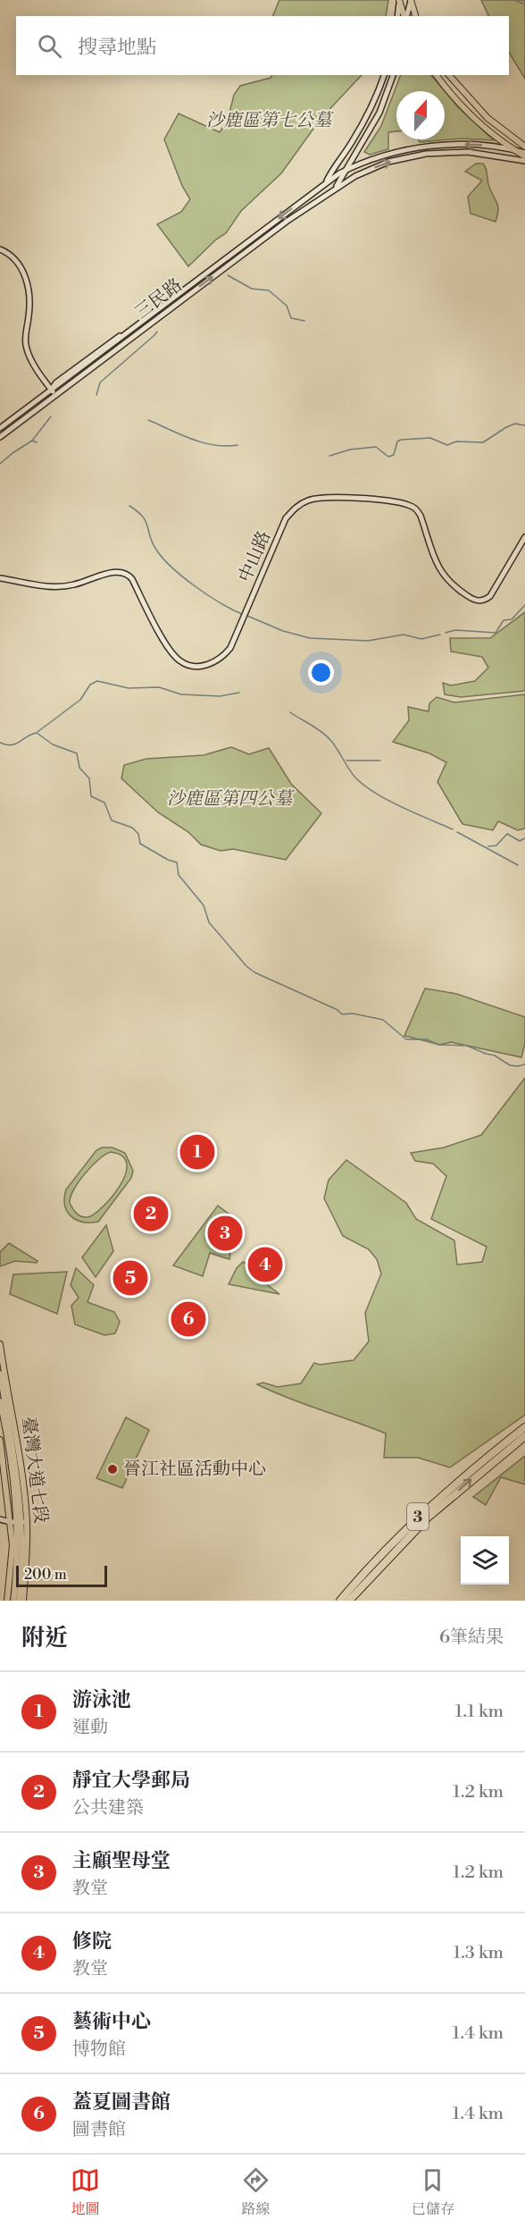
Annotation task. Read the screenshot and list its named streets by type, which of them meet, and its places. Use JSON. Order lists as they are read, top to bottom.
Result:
{
  "streets": {
    "highway": ["3"],
    "main road": ["臺灣大道七段"],
    "street": ["三民路", "中山路"]
  },
  "parks": ["沙鹿區第七公墓", "沙鹿區第四公墓"],
  "places": ["晉江社區活動中心"],
  "scale_bar": "200 m",
  "north": "top",
  "page": {
    "search": "搜尋地點",
    "pins": [
      "1",
      "2",
      "3",
      "4",
      "5",
      "6"
    ],
    "scale": "200 m",
    "heading": ["附近", "6筆結果"],
    "list": [
      {
        "mark": "1",
        "name": "游泳池",
        "note": "運動",
        "value": "1.1 km"
      },
      {
        "mark": "2",
        "name": "靜宜大學郵局",
        "note": "公共建築",
        "value": "1.2 km"
      },
      {
        "mark": "3",
        "name": "主顧聖母堂",
        "note": "教堂",
        "value": "1.2 km"
      },
      {
        "mark": "4",
        "name": "修院",
        "note": "教堂",
        "value": "1.3 km"
      },
      {
        "mark": "5",
        "name": "藝術中心",
        "note": "博物館",
        "value": "1.4 km"
      },
      {
        "mark": "6",
        "name": "蓋夏圖書館",
        "note": "圖書館",
        "value": "1.4 km"
      }
    ],
    "nav": ["地圖", "路線", "已儲存"]
  }
}
